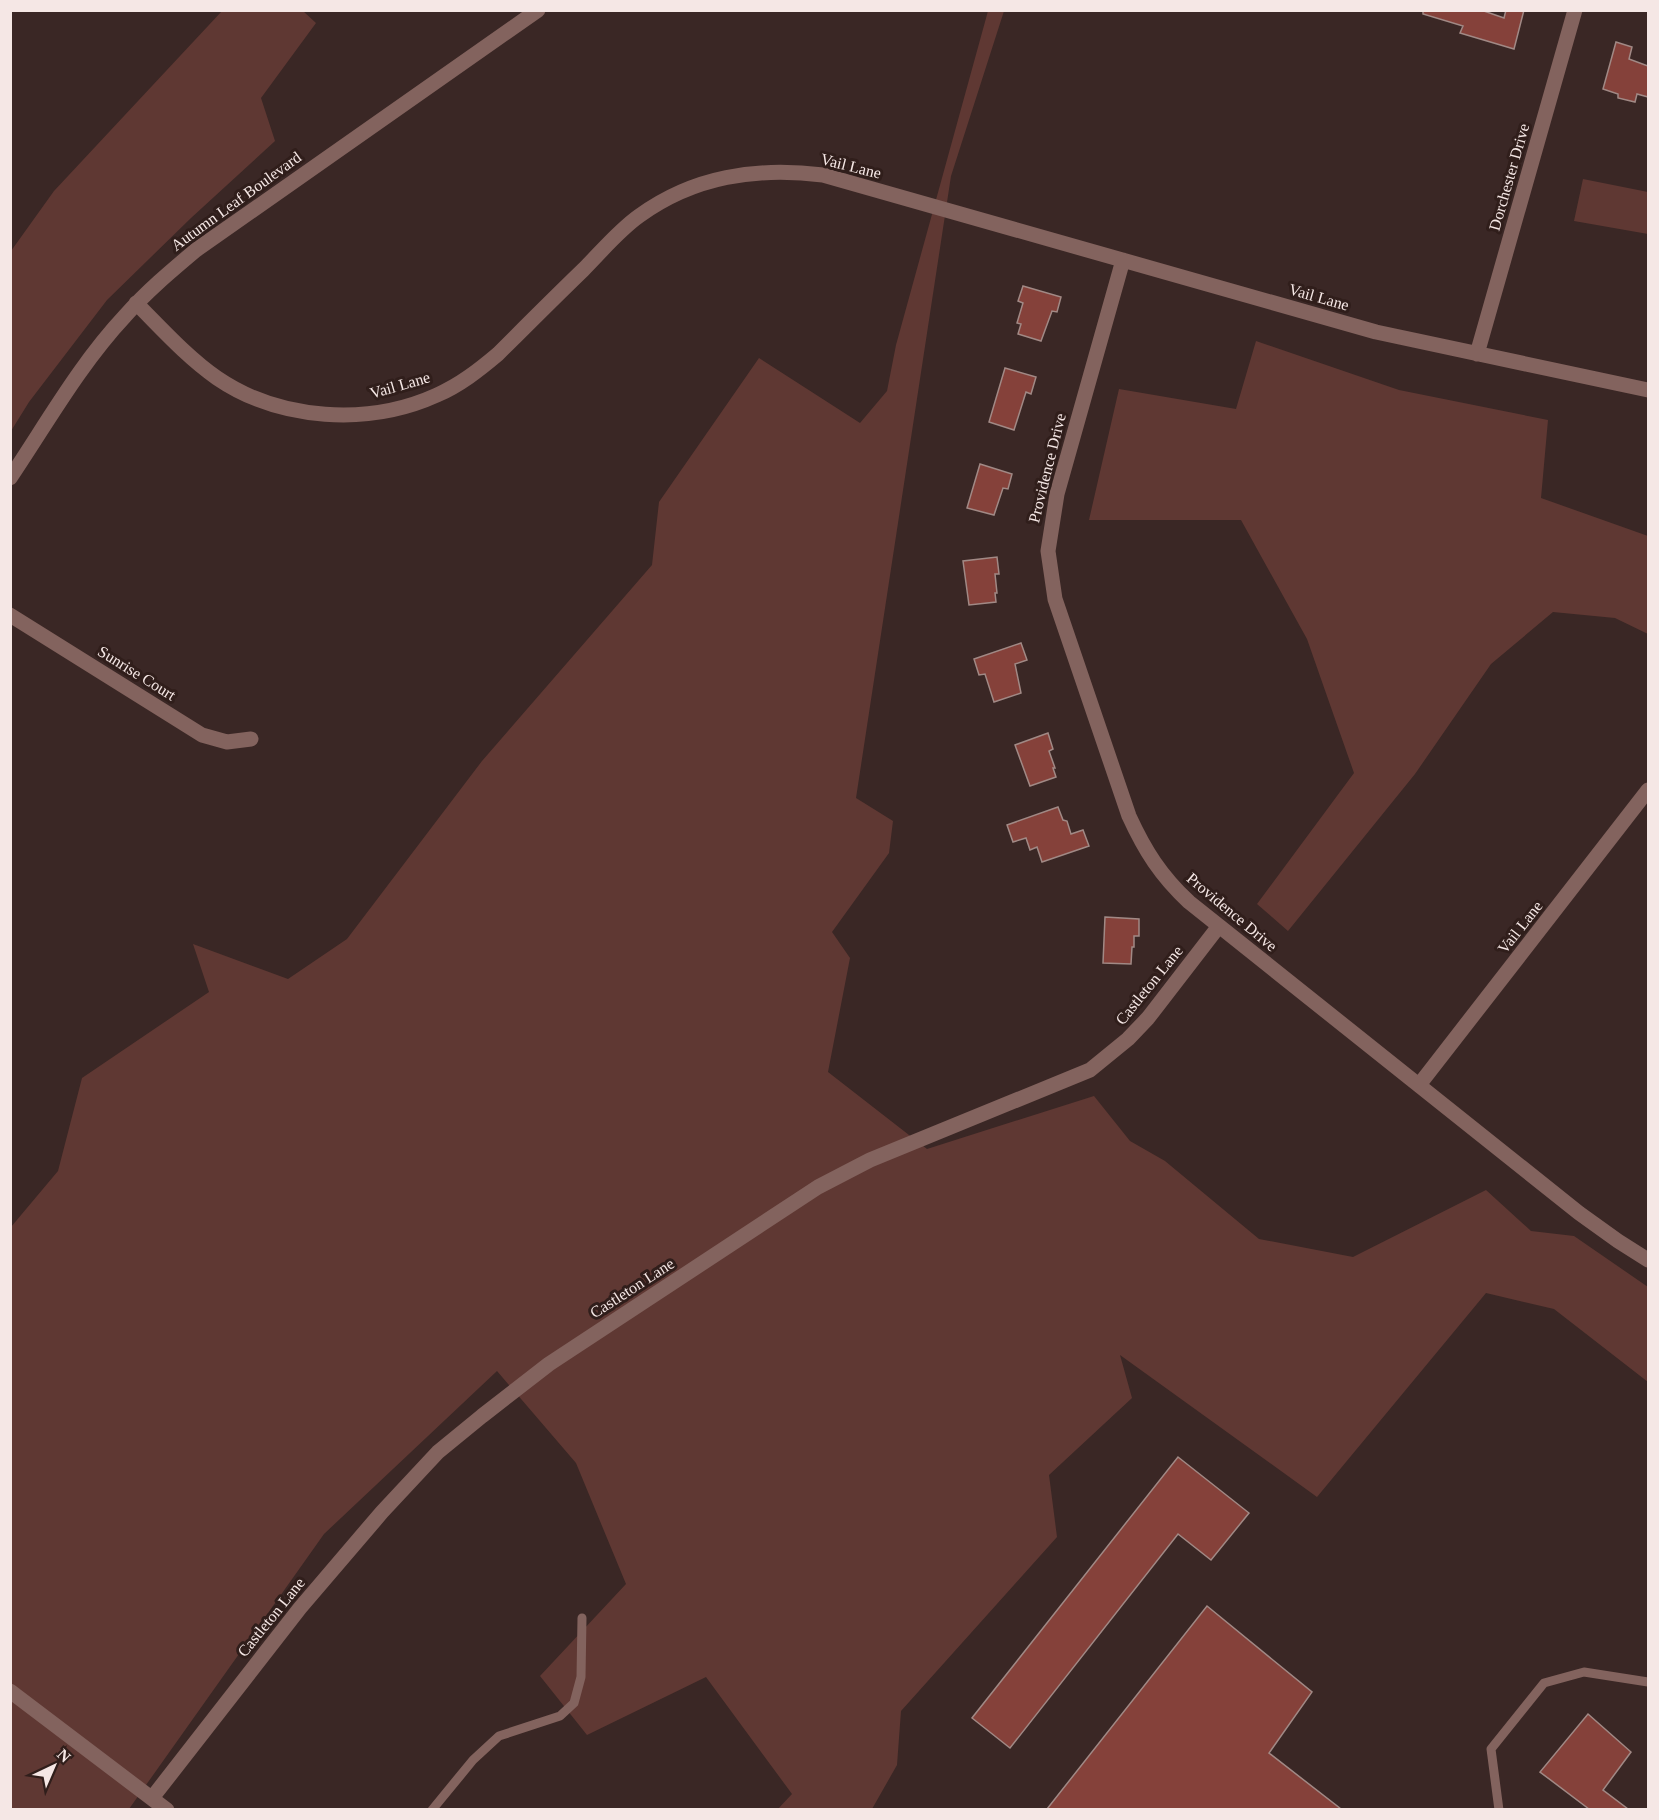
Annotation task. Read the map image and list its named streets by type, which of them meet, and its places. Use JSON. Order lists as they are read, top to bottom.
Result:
{
  "streets": {
    "street": [
      "Vail Lane",
      "Dorchester Drive",
      "Autumn Leaf Boulevard",
      "Providence Drive",
      "Sunrise Court",
      "Castleton Lane"
    ]
  },
  "crossings": [
    ["Vail Lane", "Dorchester Drive"],
    ["Vail Lane", "Autumn Leaf Boulevard"],
    ["Vail Lane", "Providence Drive"],
    ["Providence Drive", "Castleton Lane"]
  ],
  "north": "top right"
}
